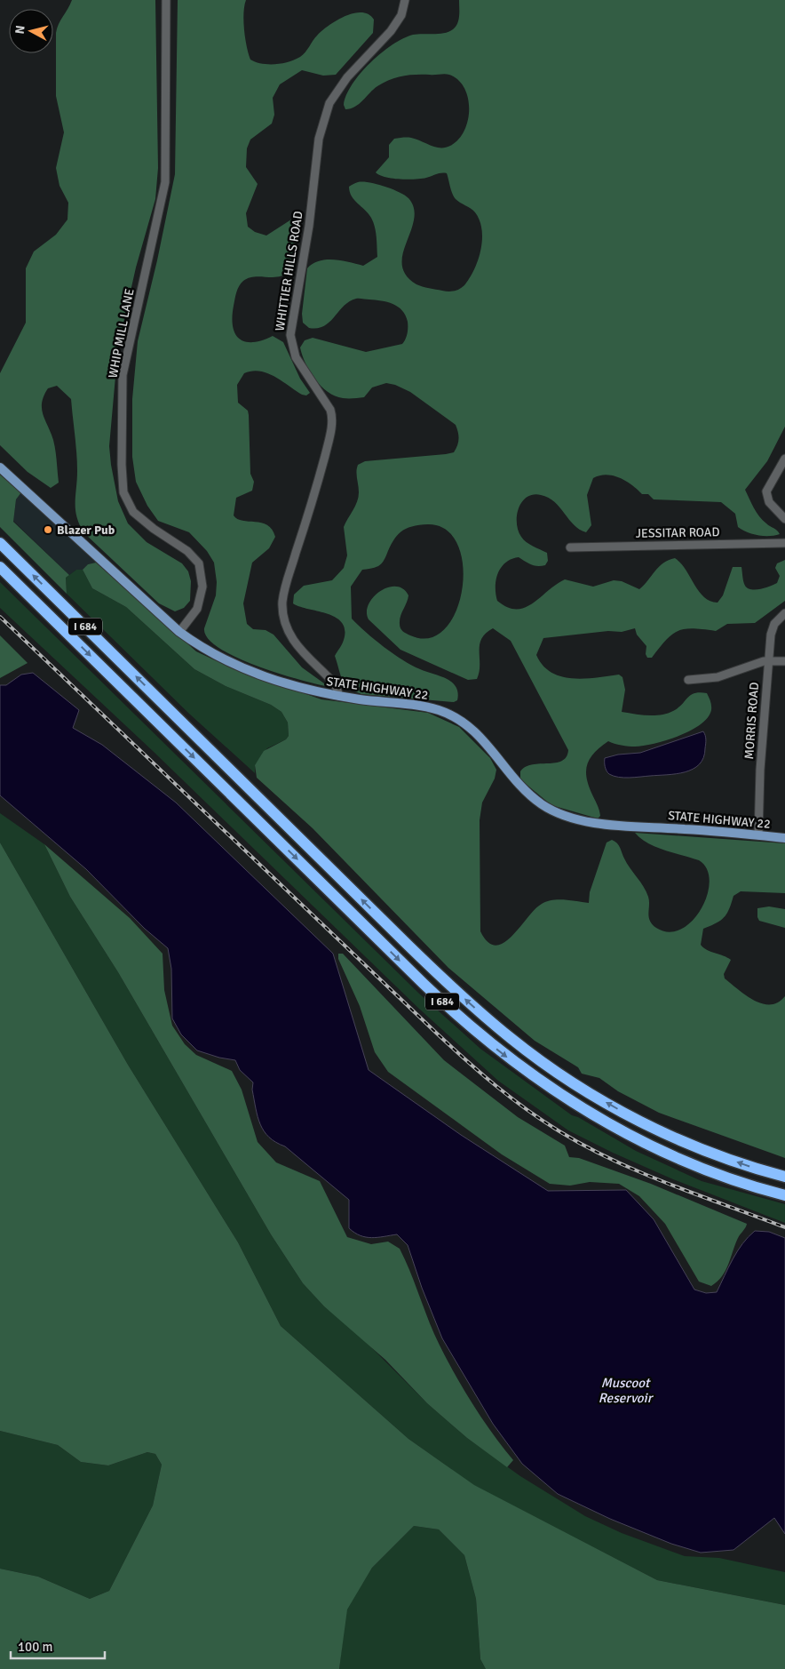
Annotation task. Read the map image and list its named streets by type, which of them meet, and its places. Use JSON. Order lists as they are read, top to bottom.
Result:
{
  "streets": {
    "highway": ["I 684"],
    "main road": ["STATE HIGHWAY 22"],
    "street": [
      "WHITTIER HILLS ROAD",
      "WHIP MILL LANE",
      "JESSITAR ROAD",
      "MORRIS ROAD"
    ]
  },
  "crossings": [
    ["WHITTIER HILLS ROAD", "STATE HIGHWAY 22"],
    ["WHIP MILL LANE", "STATE HIGHWAY 22"],
    ["STATE HIGHWAY 22", "MORRIS ROAD"]
  ],
  "water": ["Muscoot Reservoir"],
  "places": ["Blazer Pub"],
  "scale_bar": "100 m",
  "north": "left"
}
